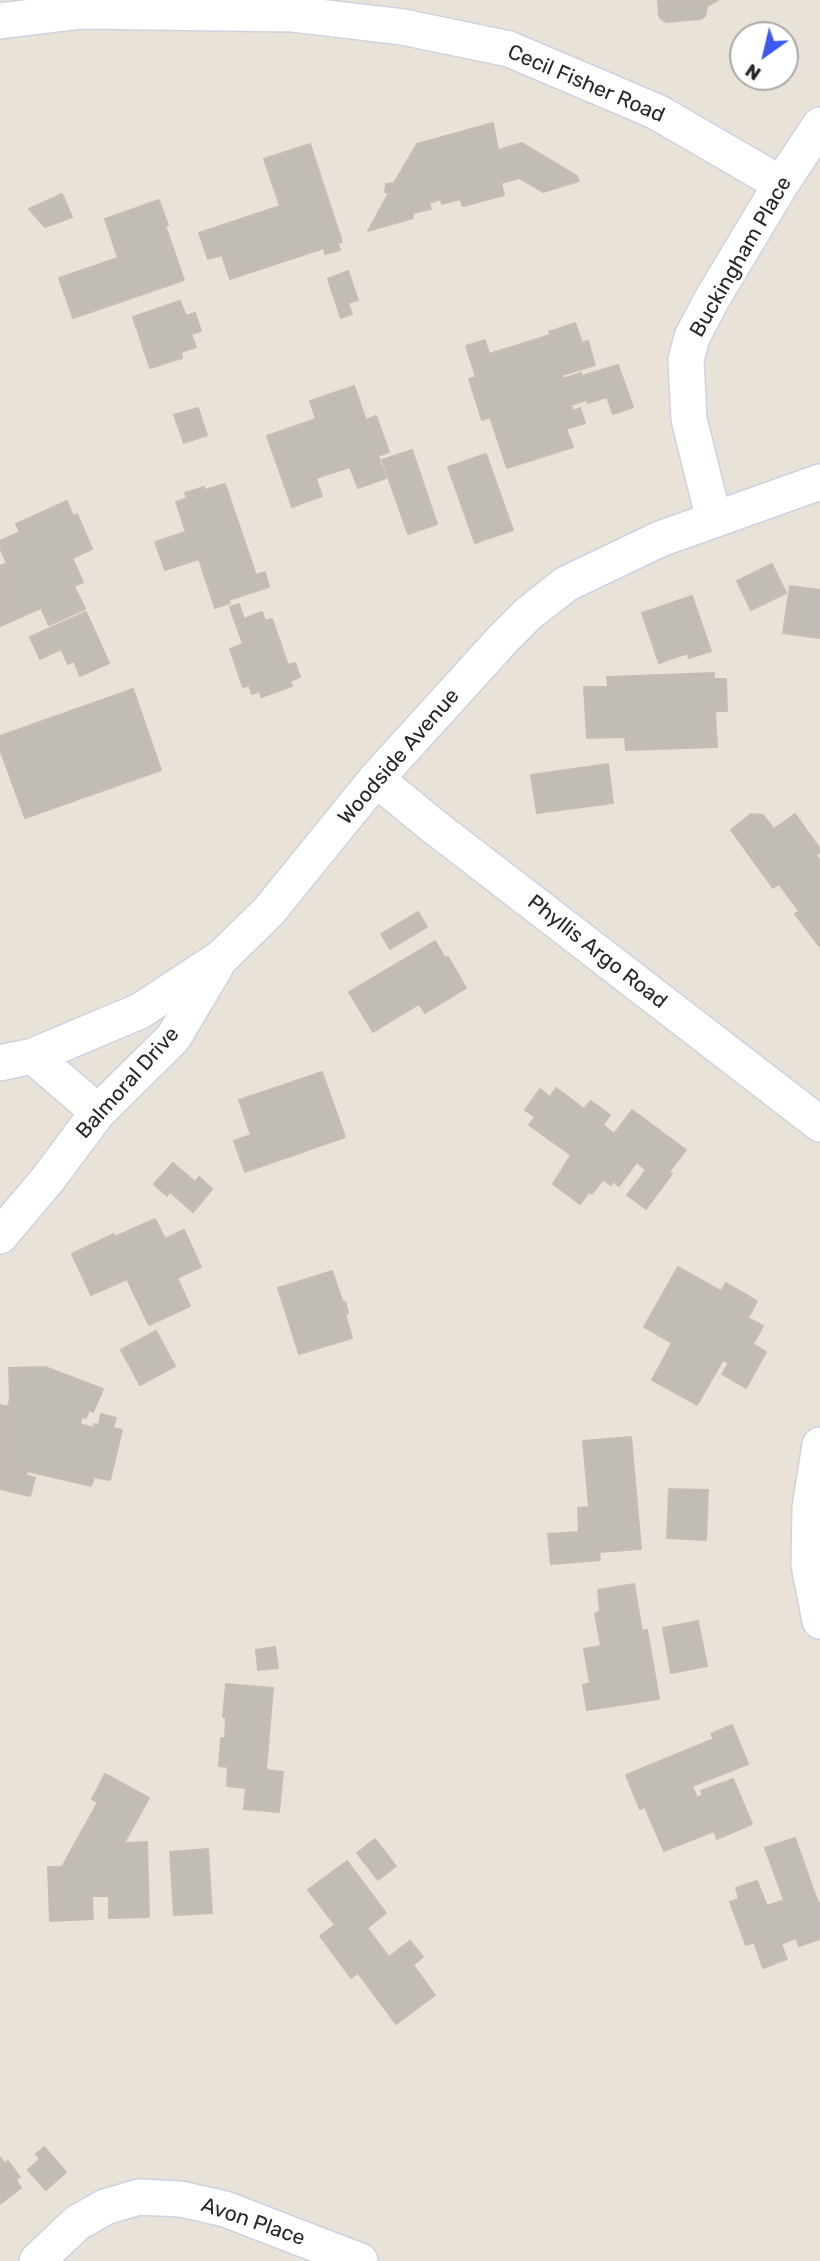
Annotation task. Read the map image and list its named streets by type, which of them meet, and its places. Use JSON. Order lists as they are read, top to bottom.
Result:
{
  "streets": {
    "street": [
      "Cecil Fisher Road",
      "Buckingham Place",
      "Woodside Avenue",
      "Phyllis Argo Road",
      "Balmoral Drive",
      "Avon Place"
    ]
  },
  "crossings": [
    ["Cecil Fisher Road", "Buckingham Place"],
    ["Buckingham Place", "Woodside Avenue"],
    ["Woodside Avenue", "Phyllis Argo Road"],
    ["Woodside Avenue", "Balmoral Drive"]
  ],
  "north": "bottom left"
}
